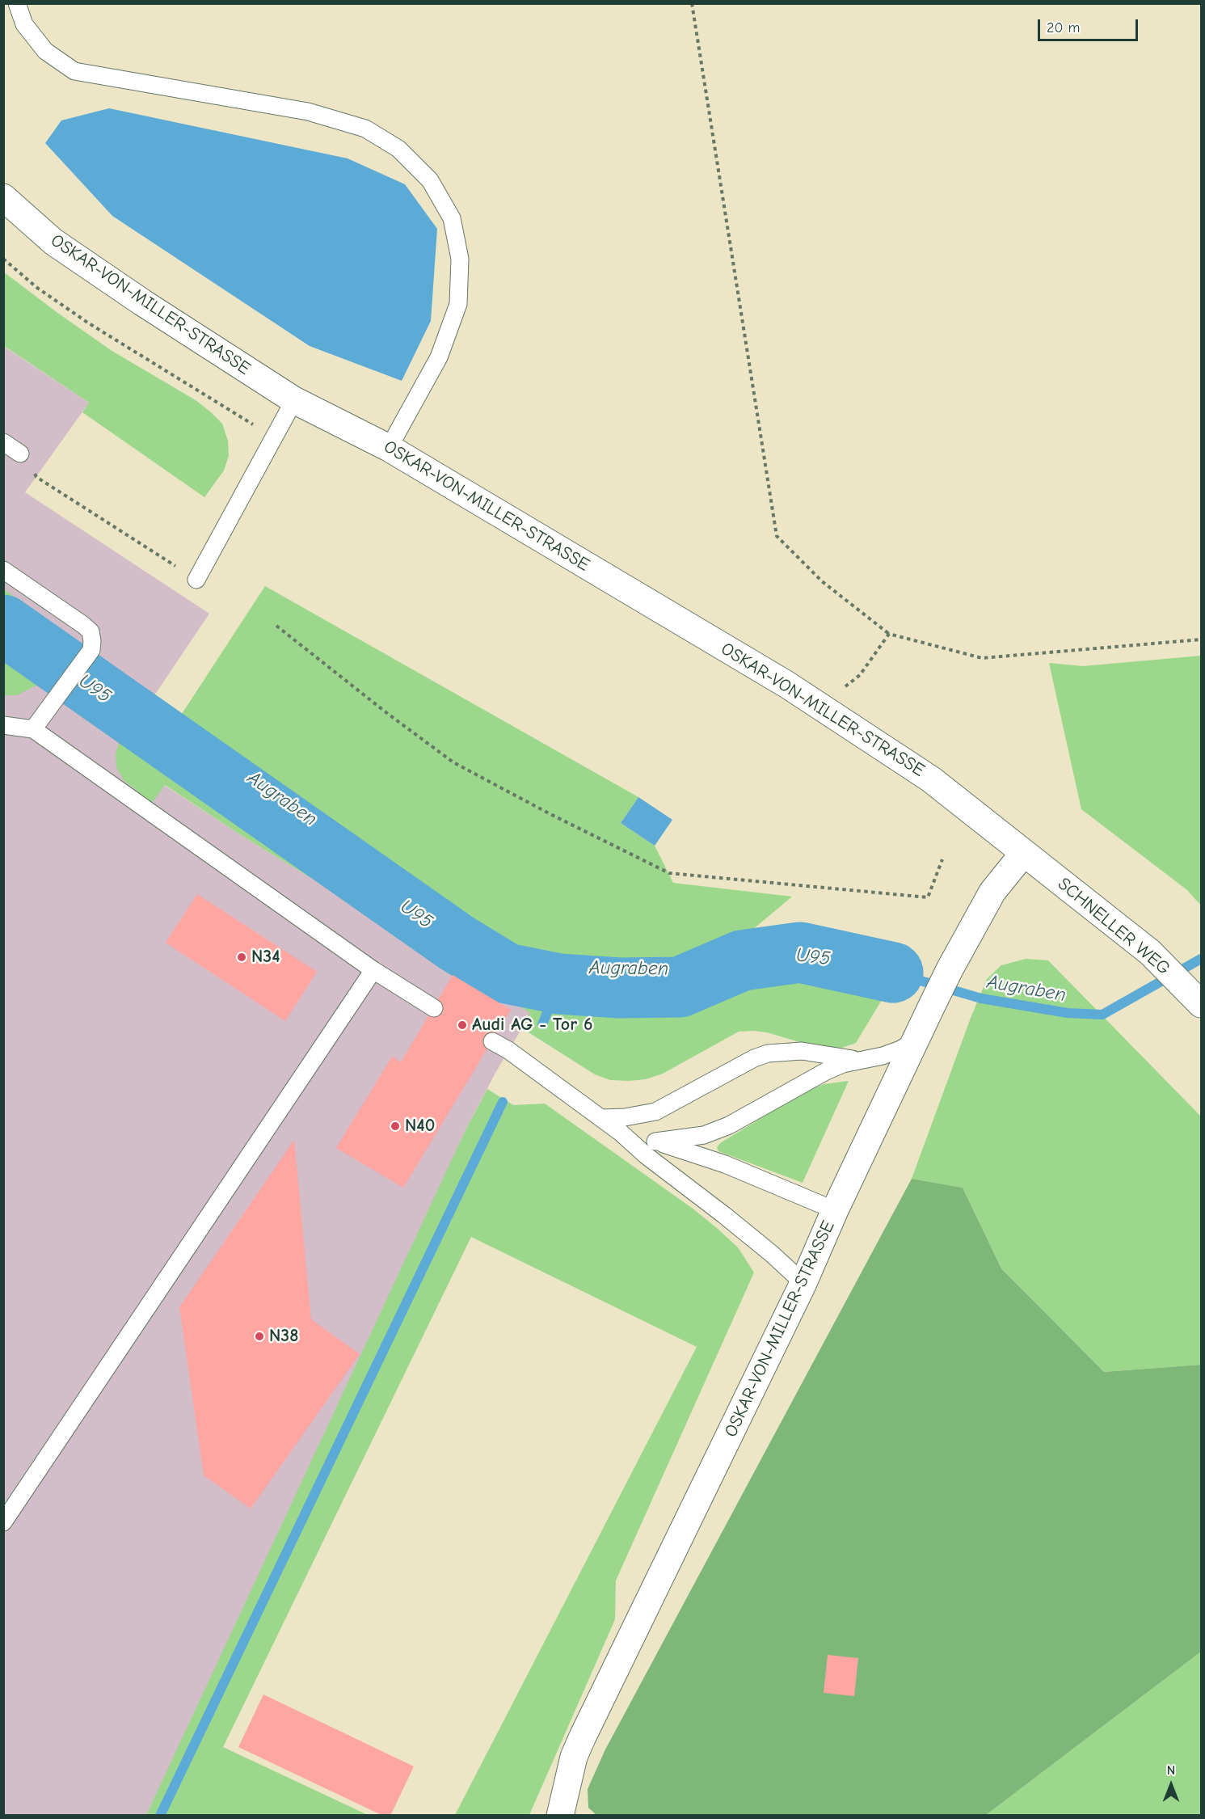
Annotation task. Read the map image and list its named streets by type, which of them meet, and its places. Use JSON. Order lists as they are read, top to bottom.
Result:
{
  "streets": {
    "main road": ["OSKAR-VON-MILLER-STRASSE", "SCHNELLER WEG"]
  },
  "crossings": [
    ["OSKAR-VON-MILLER-STRASSE", "SCHNELLER WEG"]
  ],
  "water": ["U95", "Augraben"],
  "places": [
    "N34",
    "Audi AG - Tor 6",
    "N40",
    "N38"
  ],
  "scale_bar": "20 m",
  "north": "top"
}
